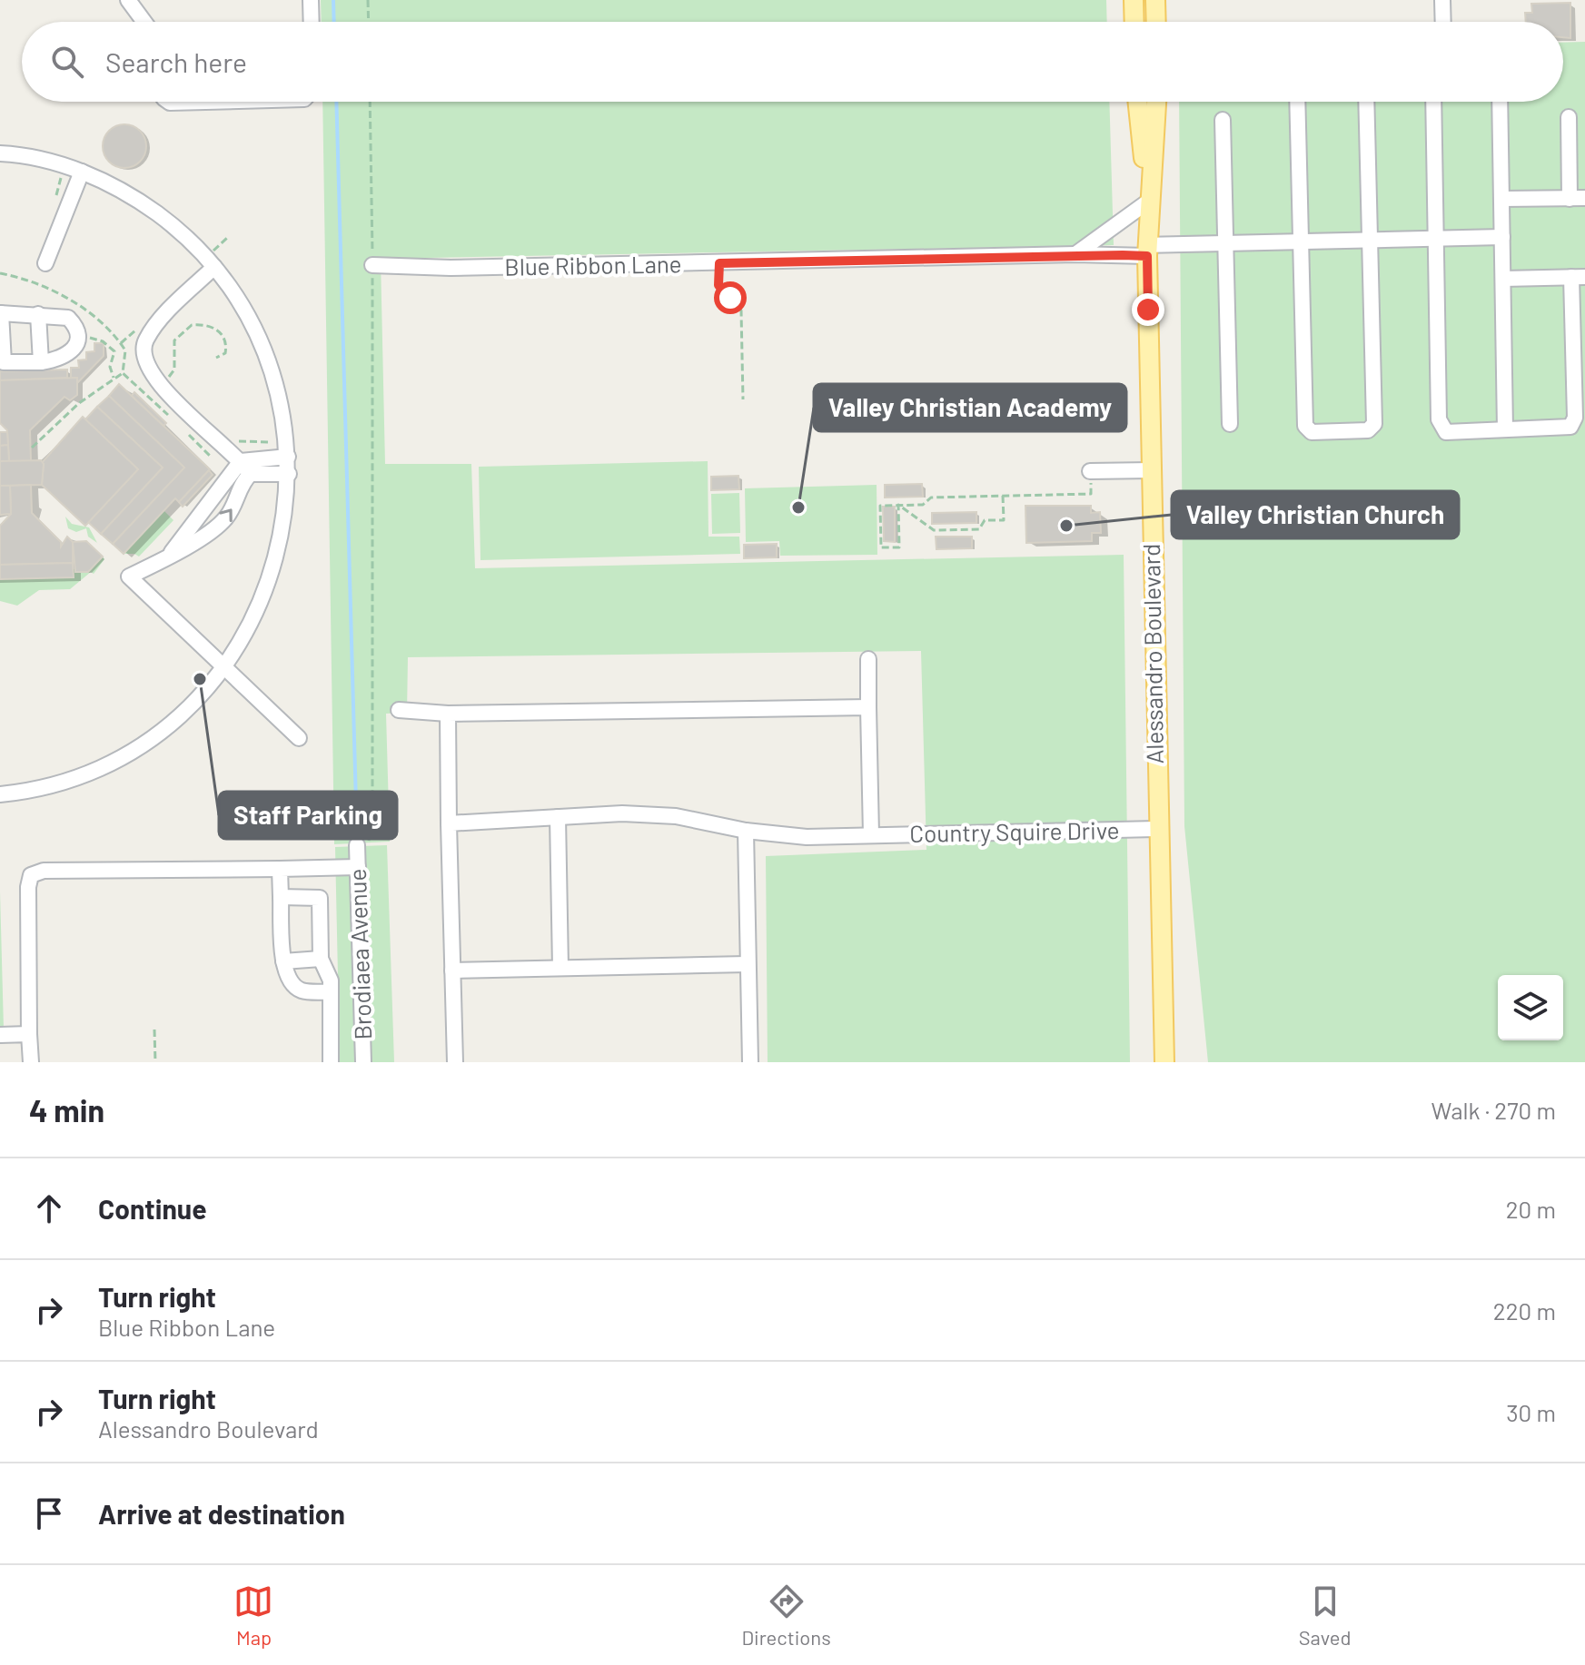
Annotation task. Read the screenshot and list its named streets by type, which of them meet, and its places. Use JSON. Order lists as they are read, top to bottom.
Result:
{
  "streets": {
    "main road": ["Alessandro Boulevard"],
    "street": ["Blue Ribbon Lane", "Country Squire Drive", "Brodiaea Avenue"]
  },
  "crossings": [
    ["Blue Ribbon Lane", "Alessandro Boulevard"],
    ["Alessandro Boulevard", "Country Squire Drive"]
  ],
  "places": ["Valley Christian Academy", "Valley Christian Church", "Staff Parking"],
  "page": {
    "search": "Search here",
    "heading": ["4 min", "Walk · 270 m"],
    "list": [
      ["Continue", "20 m"],
      ["Turn right", "Blue Ribbon Lane", "220 m"],
      ["Turn right", "Alessandro Boulevard", "30 m"],
      "Arrive at destination"
    ],
    "nav": ["Map", "Directions", "Saved"]
  }
}
